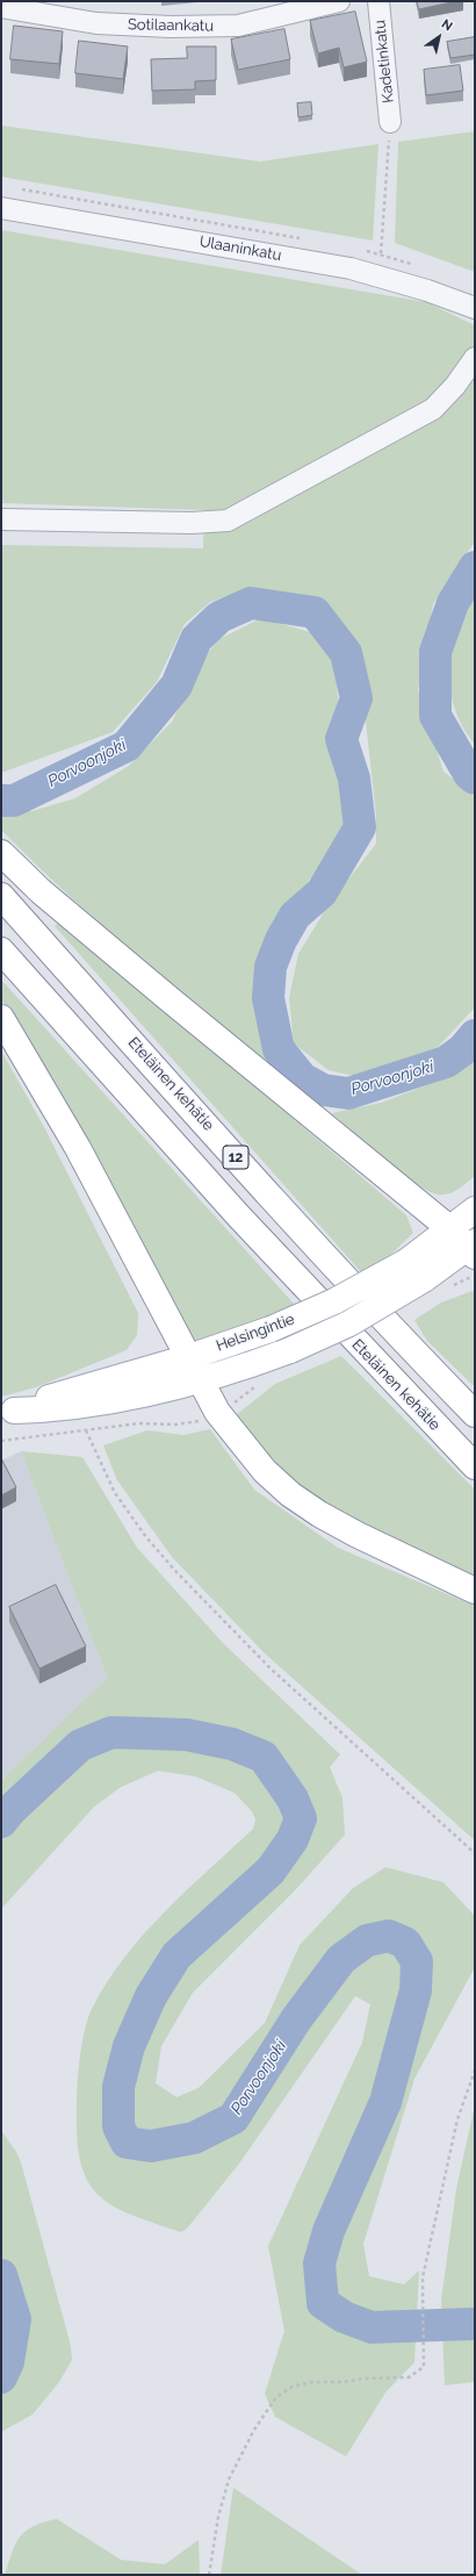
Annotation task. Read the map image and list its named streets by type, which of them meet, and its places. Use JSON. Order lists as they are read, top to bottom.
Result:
{
  "streets": {
    "main road": ["Eteläinen kehätie", "12", "Helsingintie"],
    "street": ["Sotilaankatu", "Kadetinkatu", "Ulaaninkatu"]
  },
  "water": ["Porvoonjoki"],
  "north": "top right"
}
